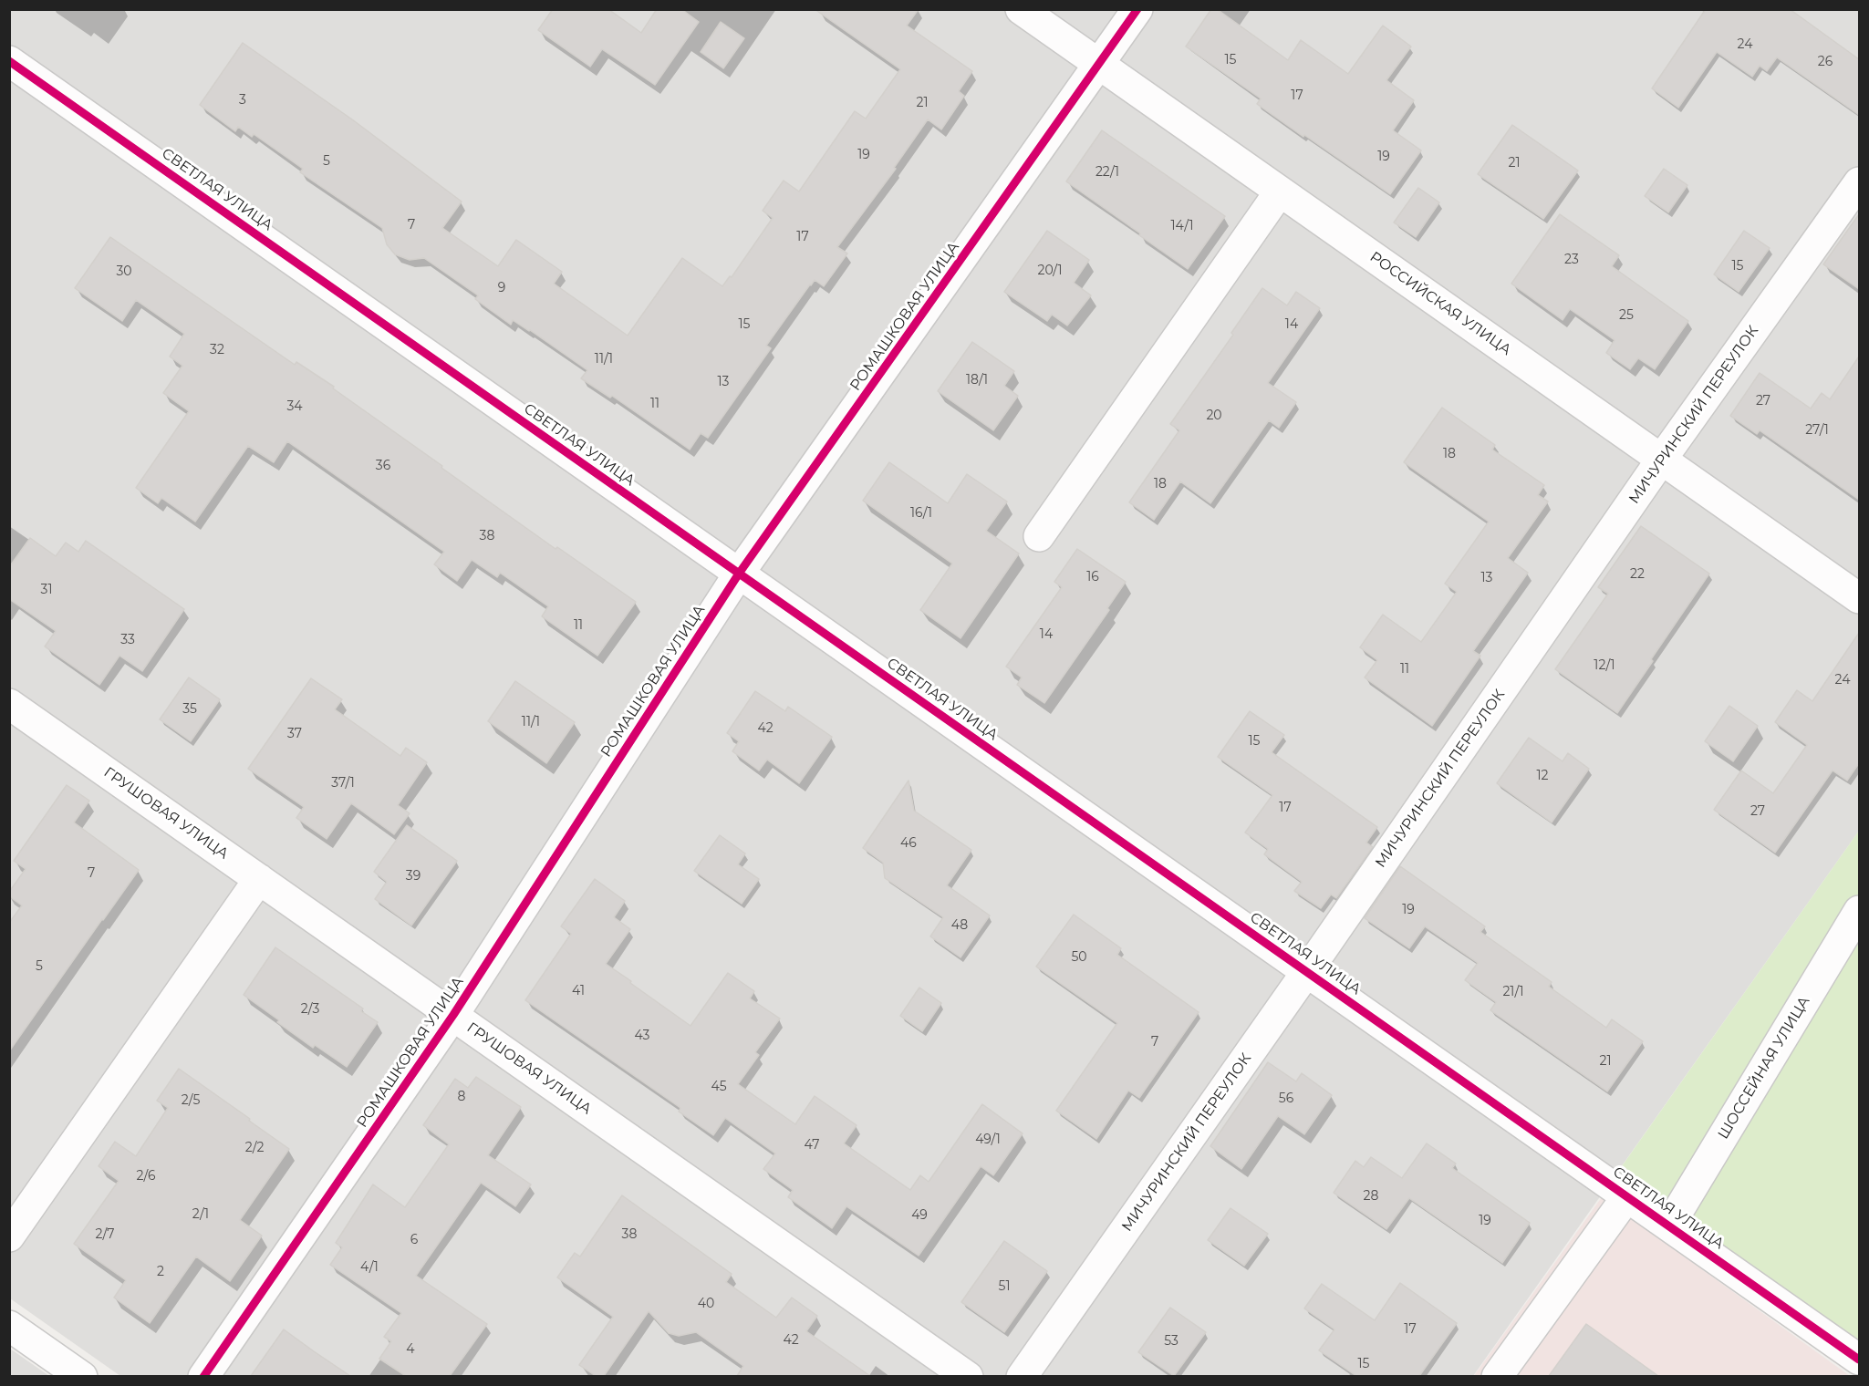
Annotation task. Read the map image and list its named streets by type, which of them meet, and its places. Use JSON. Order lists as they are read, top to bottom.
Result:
{
  "streets": {
    "street": [
      "СВЕТЛАЯ УЛИЦА",
      "РОССИЙСКАЯ УЛИЦА",
      "РОМАШКОВАЯ УЛИЦА",
      "МИЧУРИНСКИЙ ПЕРЕУЛОК",
      "ГРУШОВАЯ УЛИЦА",
      "ШОССЕЙНАЯ УЛИЦА"
    ]
  },
  "crossings": [
    ["СВЕТЛАЯ УЛИЦА", "РОМАШКОВАЯ УЛИЦА"],
    ["СВЕТЛАЯ УЛИЦА", "МИЧУРИНСКИЙ ПЕРЕУЛОК"],
    ["СВЕТЛАЯ УЛИЦА", "ШОССЕЙНАЯ УЛИЦА"],
    ["РОССИЙСКАЯ УЛИЦА", "РОМАШКОВАЯ УЛИЦА"],
    ["РОССИЙСКАЯ УЛИЦА", "МИЧУРИНСКИЙ ПЕРЕУЛОК"],
    ["РОМАШКОВАЯ УЛИЦА", "ГРУШОВАЯ УЛИЦА"]
  ],
  "house_numbers": [
    "24",
    "15",
    "26",
    "17",
    "3",
    "21",
    "19",
    "19",
    "5",
    "21",
    "22/1",
    "7",
    "14/1",
    "17",
    "23",
    "15",
    "20/1",
    "30",
    "9",
    "25",
    "15",
    "14",
    "32",
    "11/1",
    "18/1",
    "13",
    "27",
    "11",
    "34",
    "20",
    "27/1",
    "18",
    "36",
    "18",
    "16/1",
    "38",
    "22",
    "16",
    "13",
    "31",
    "11",
    "14",
    "33",
    "12/1",
    "11",
    "24",
    "35",
    "11/1",
    "42",
    "37",
    "15",
    "12",
    "37/1",
    "17",
    "27",
    "46",
    "7",
    "39",
    "19",
    "48",
    "50",
    "5",
    "41",
    "21/1",
    "2/3",
    "43",
    "7",
    "21",
    "45",
    "8",
    "56",
    "2/5",
    "49/1",
    "47",
    "2/2",
    "2/6",
    "28",
    "2/1",
    "49",
    "19",
    "2/7",
    "38",
    "6",
    "4/1",
    "2",
    "51",
    "40",
    "17",
    "42",
    "53",
    "4",
    "15"
  ]
}
